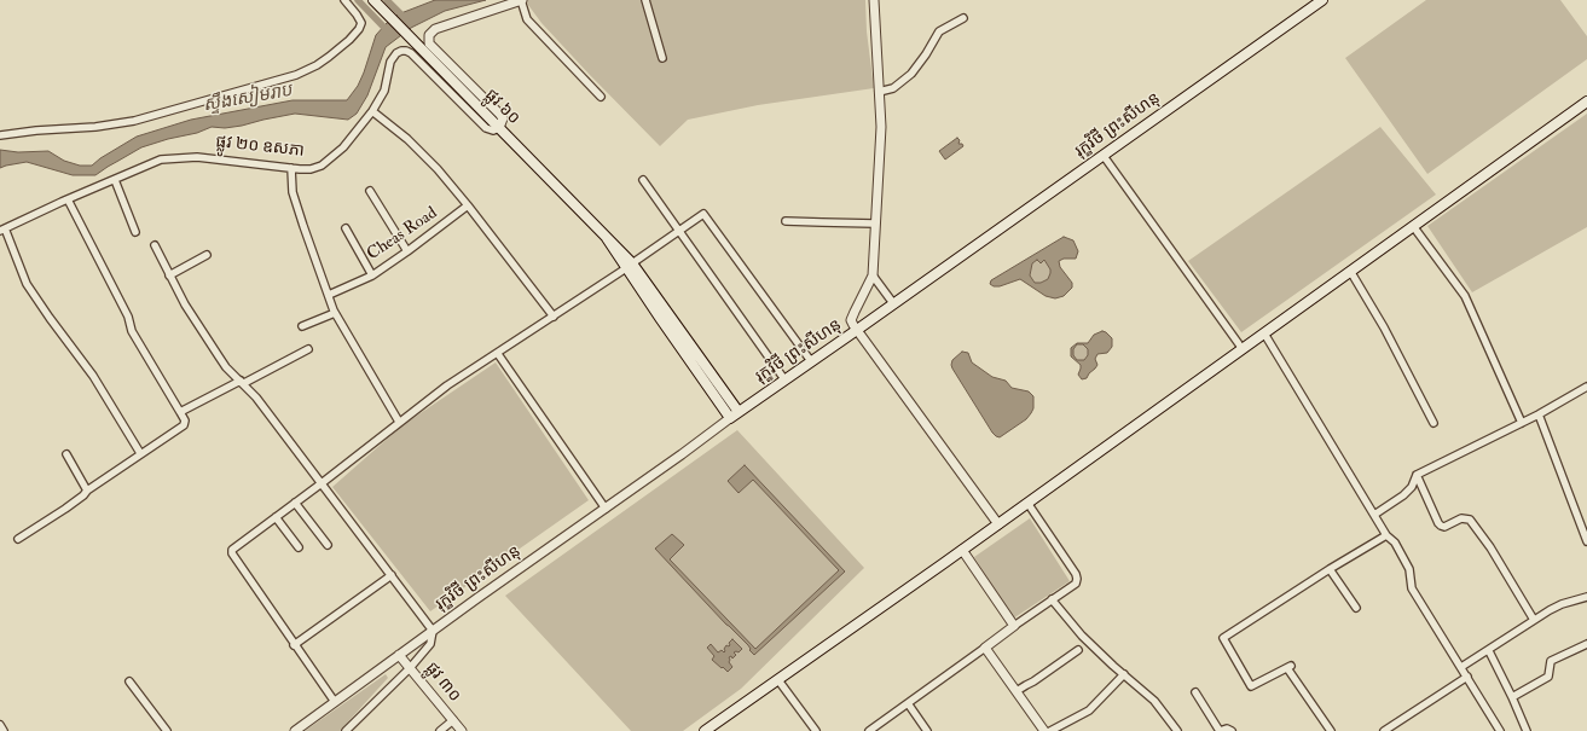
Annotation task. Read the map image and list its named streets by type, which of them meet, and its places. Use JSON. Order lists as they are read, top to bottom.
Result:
{
  "streets": {
    "main road": ["ផ្លូវ ៦០", "រុក្ខវិថី ព្រះសីហនុ"],
    "street": ["ផ្លូវ ២០ ឧសភា", "Cheas Road", "ផ្លូវ ៣០"]
  },
  "crossings": [
    ["ផ្លូវ ៦០", "រុក្ខវិថី ព្រះសីហនុ"],
    ["ផ្លូវ ៦០", "ផ្លូវ ២០ ឧសភា"],
    ["រុក្ខវិថី ព្រះសីហនុ", "ផ្លូវ ៣០"]
  ],
  "water": ["ស្ទឹងសៀមរាប"]
}
